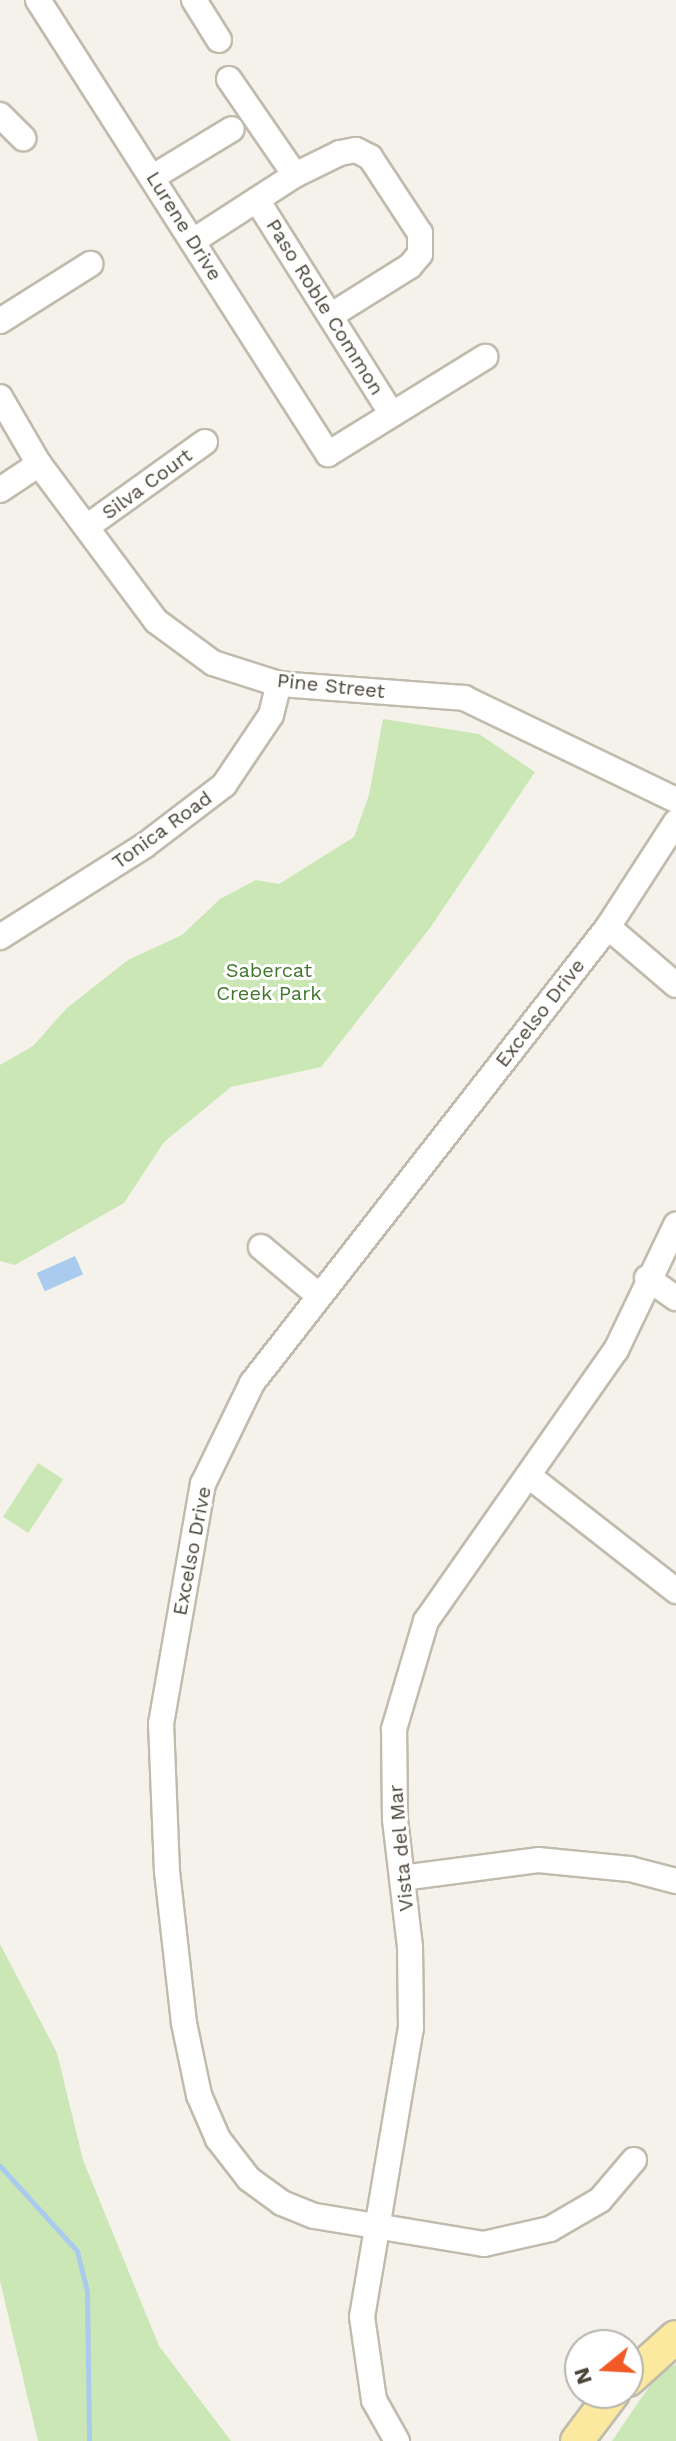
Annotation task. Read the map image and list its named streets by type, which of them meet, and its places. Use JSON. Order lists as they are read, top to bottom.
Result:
{
  "streets": {
    "street": [
      "Lurene Drive",
      "Paso Roble Common",
      "Silva Court",
      "Pine Street",
      "Tonica Road",
      "Excelso Drive",
      "Vista del Mar"
    ]
  },
  "crossings": [
    ["Lurene Drive", "Paso Roble Common"],
    ["Silva Court", "Pine Street"],
    ["Pine Street", "Tonica Road"],
    ["Excelso Drive", "Vista del Mar"]
  ],
  "parks": ["Sabercat Creek Park"],
  "north": "left"
}
